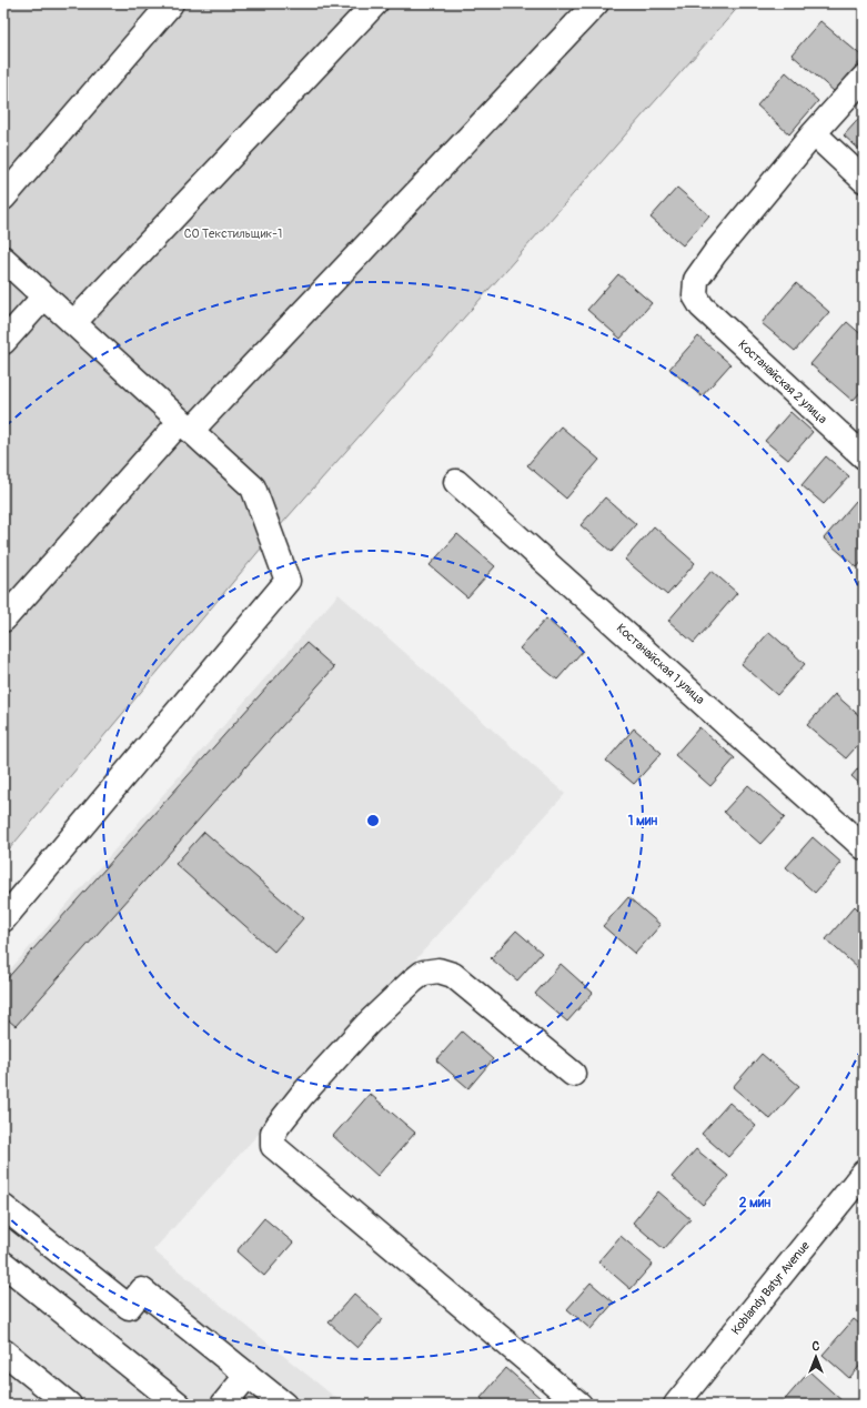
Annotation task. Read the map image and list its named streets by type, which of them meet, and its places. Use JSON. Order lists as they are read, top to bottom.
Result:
{
  "streets": {
    "street": ["Костанайская 2 улица", "Костанайская 1 улица", "Koblandy Batyr Avenue"]
  },
  "parks": ["СО Текстильщик-1"],
  "north": "top",
  "rings": ["1 мин", "2 мин"]
}
